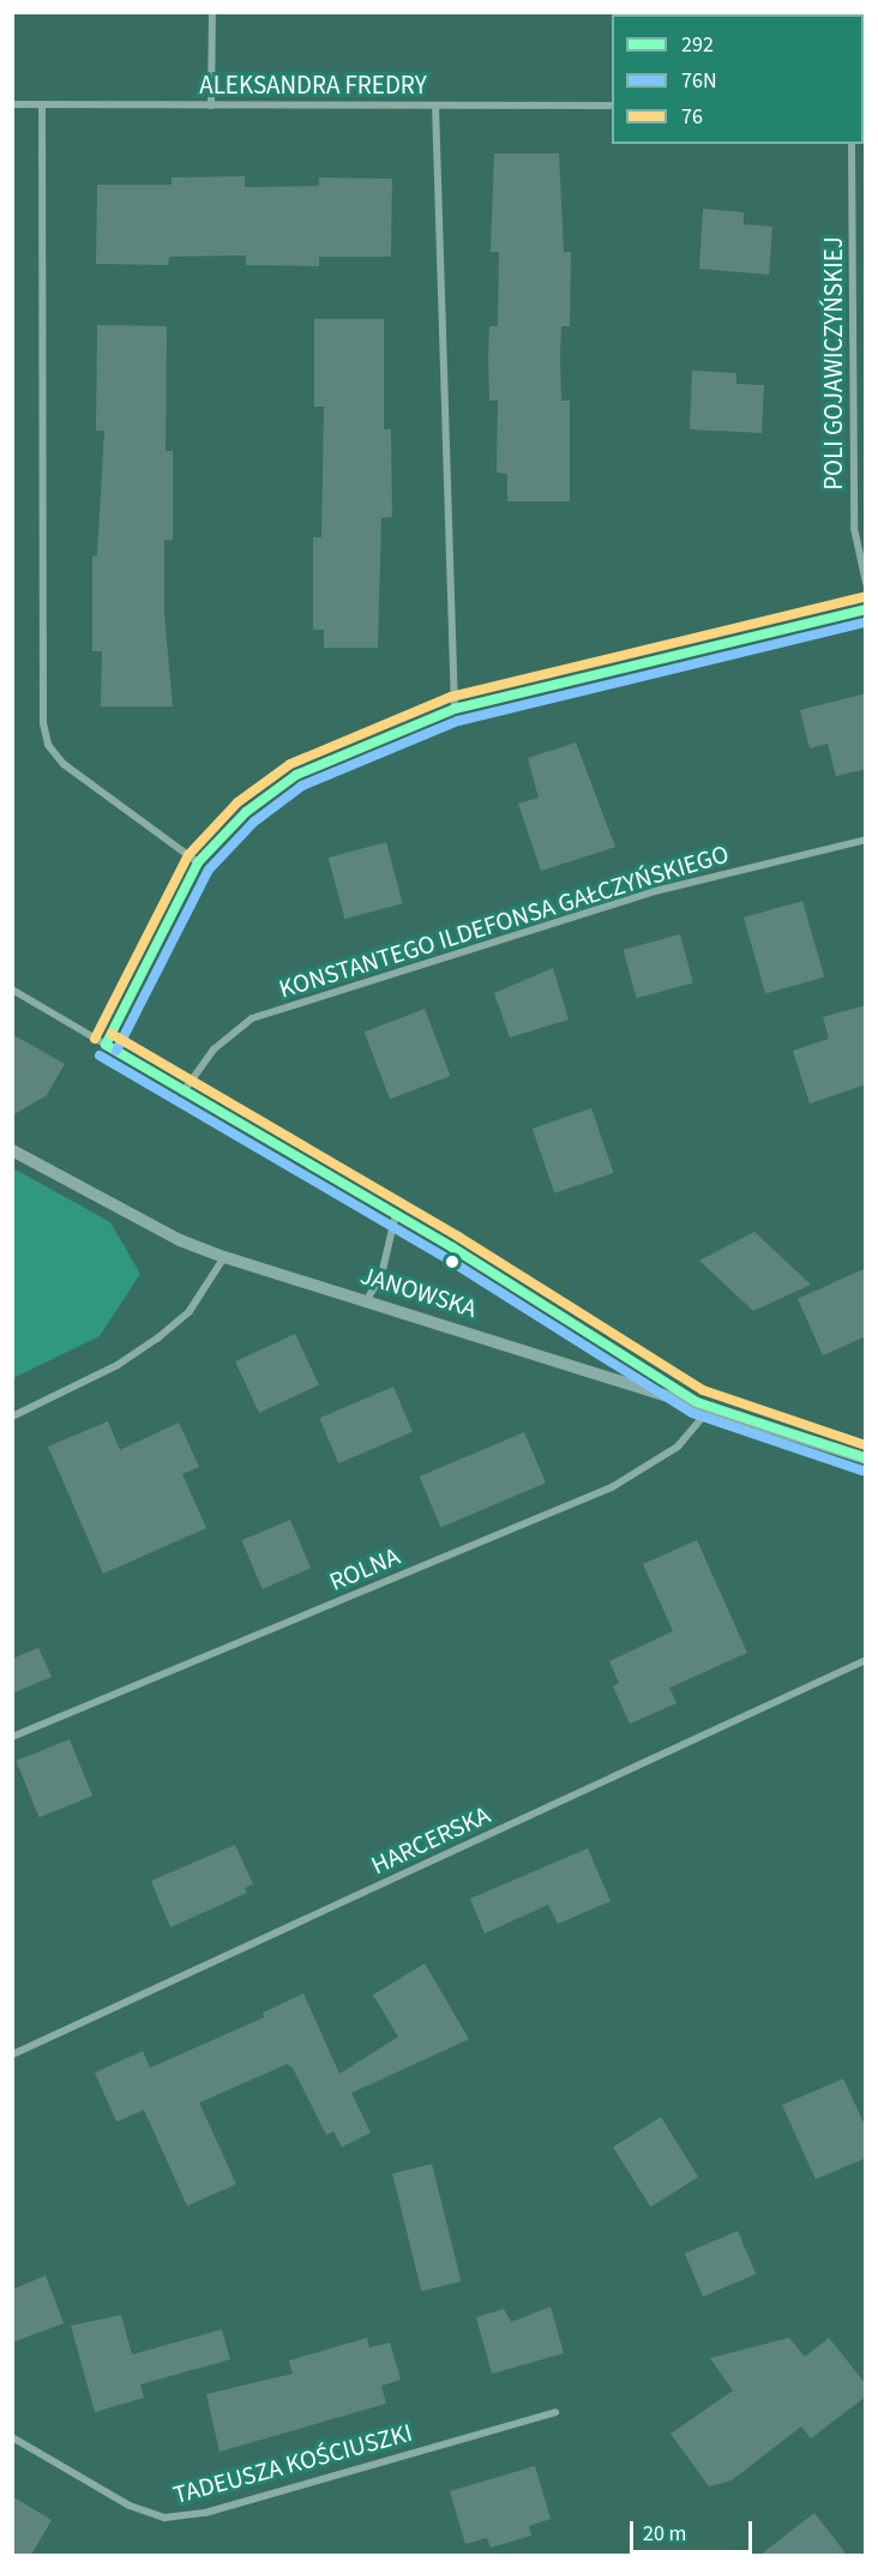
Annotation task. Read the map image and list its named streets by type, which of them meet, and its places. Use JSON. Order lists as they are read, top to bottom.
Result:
{
  "streets": {
    "street": [
      "ALEKSANDRA FREDRY",
      "POLI GOJAWICZYŃSKIEJ",
      "KONSTANTEGO ILDEFONSA GAŁCZYŃSKIEGO",
      "JANOWSKA",
      "ROLNA",
      "HARCERSKA",
      "TADEUSZA KOŚCIUSZKI"
    ]
  },
  "crossings": [
    ["JANOWSKA", "ROLNA"]
  ],
  "lines": ["transit line 76", "transit line 292", "transit line 76N"],
  "legend": ["292", "76N", "76"],
  "scale_bar": "20 m"
}
